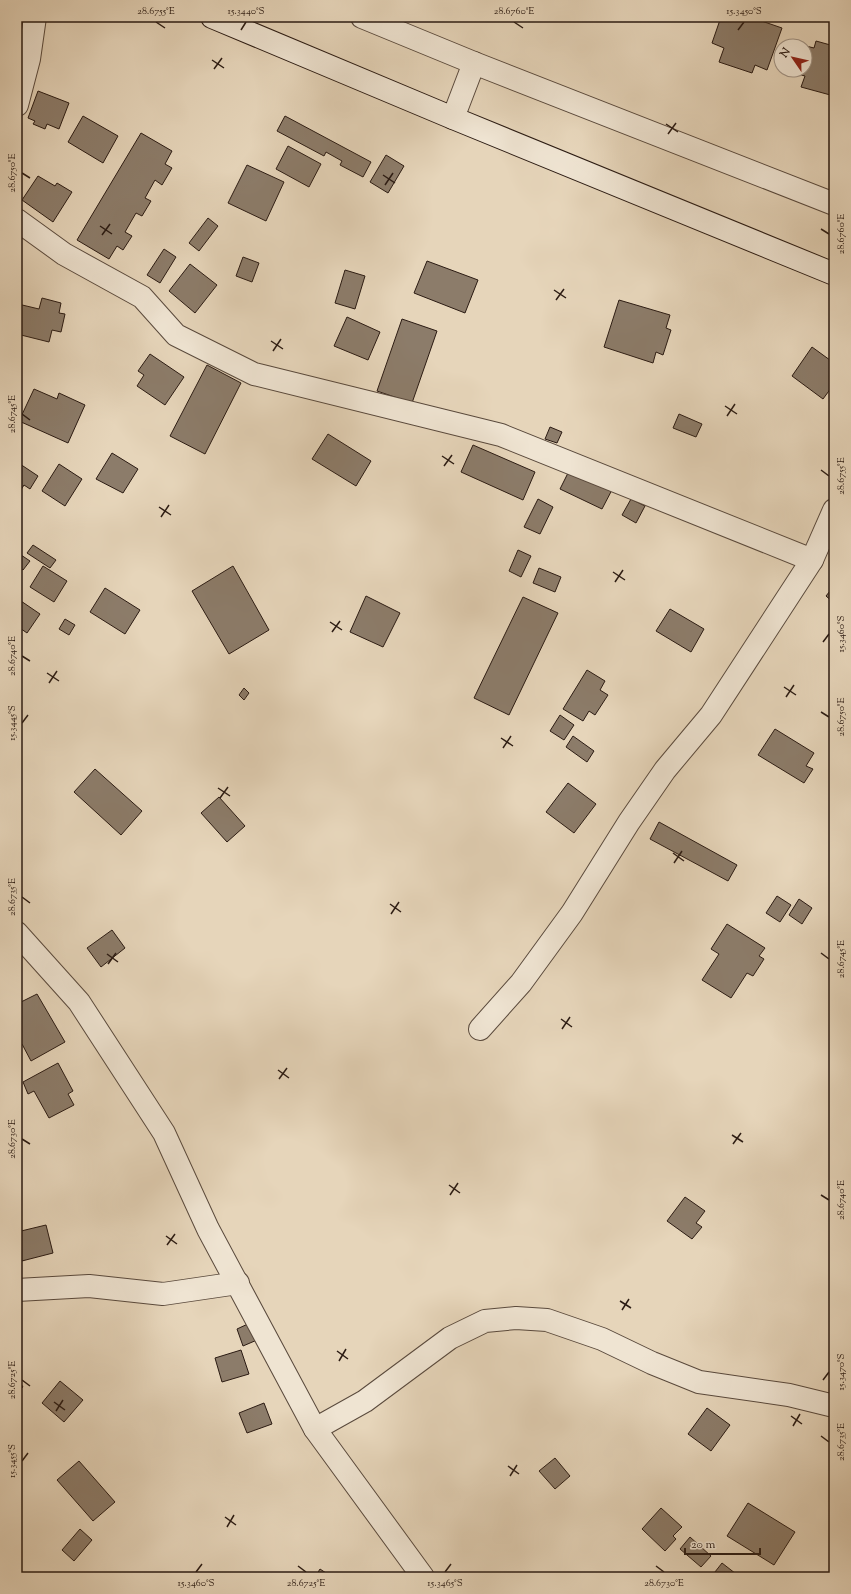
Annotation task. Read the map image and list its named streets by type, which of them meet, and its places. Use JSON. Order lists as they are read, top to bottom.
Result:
{
  "scale_bar": "20 m",
  "north": "top left",
  "coordinates": [
    "28.6755°E",
    "15.3440°S",
    "28.6760°E",
    "15.3450°S",
    "28.6750°E",
    "28.6745°E",
    "15.3460°S",
    "28.6740°E",
    "15.3445°S",
    "28.6735°E",
    "28.6730°E",
    "15.3470°S",
    "28.6725°E",
    "15.3455°S",
    "15.3465°S"
  ]
}
